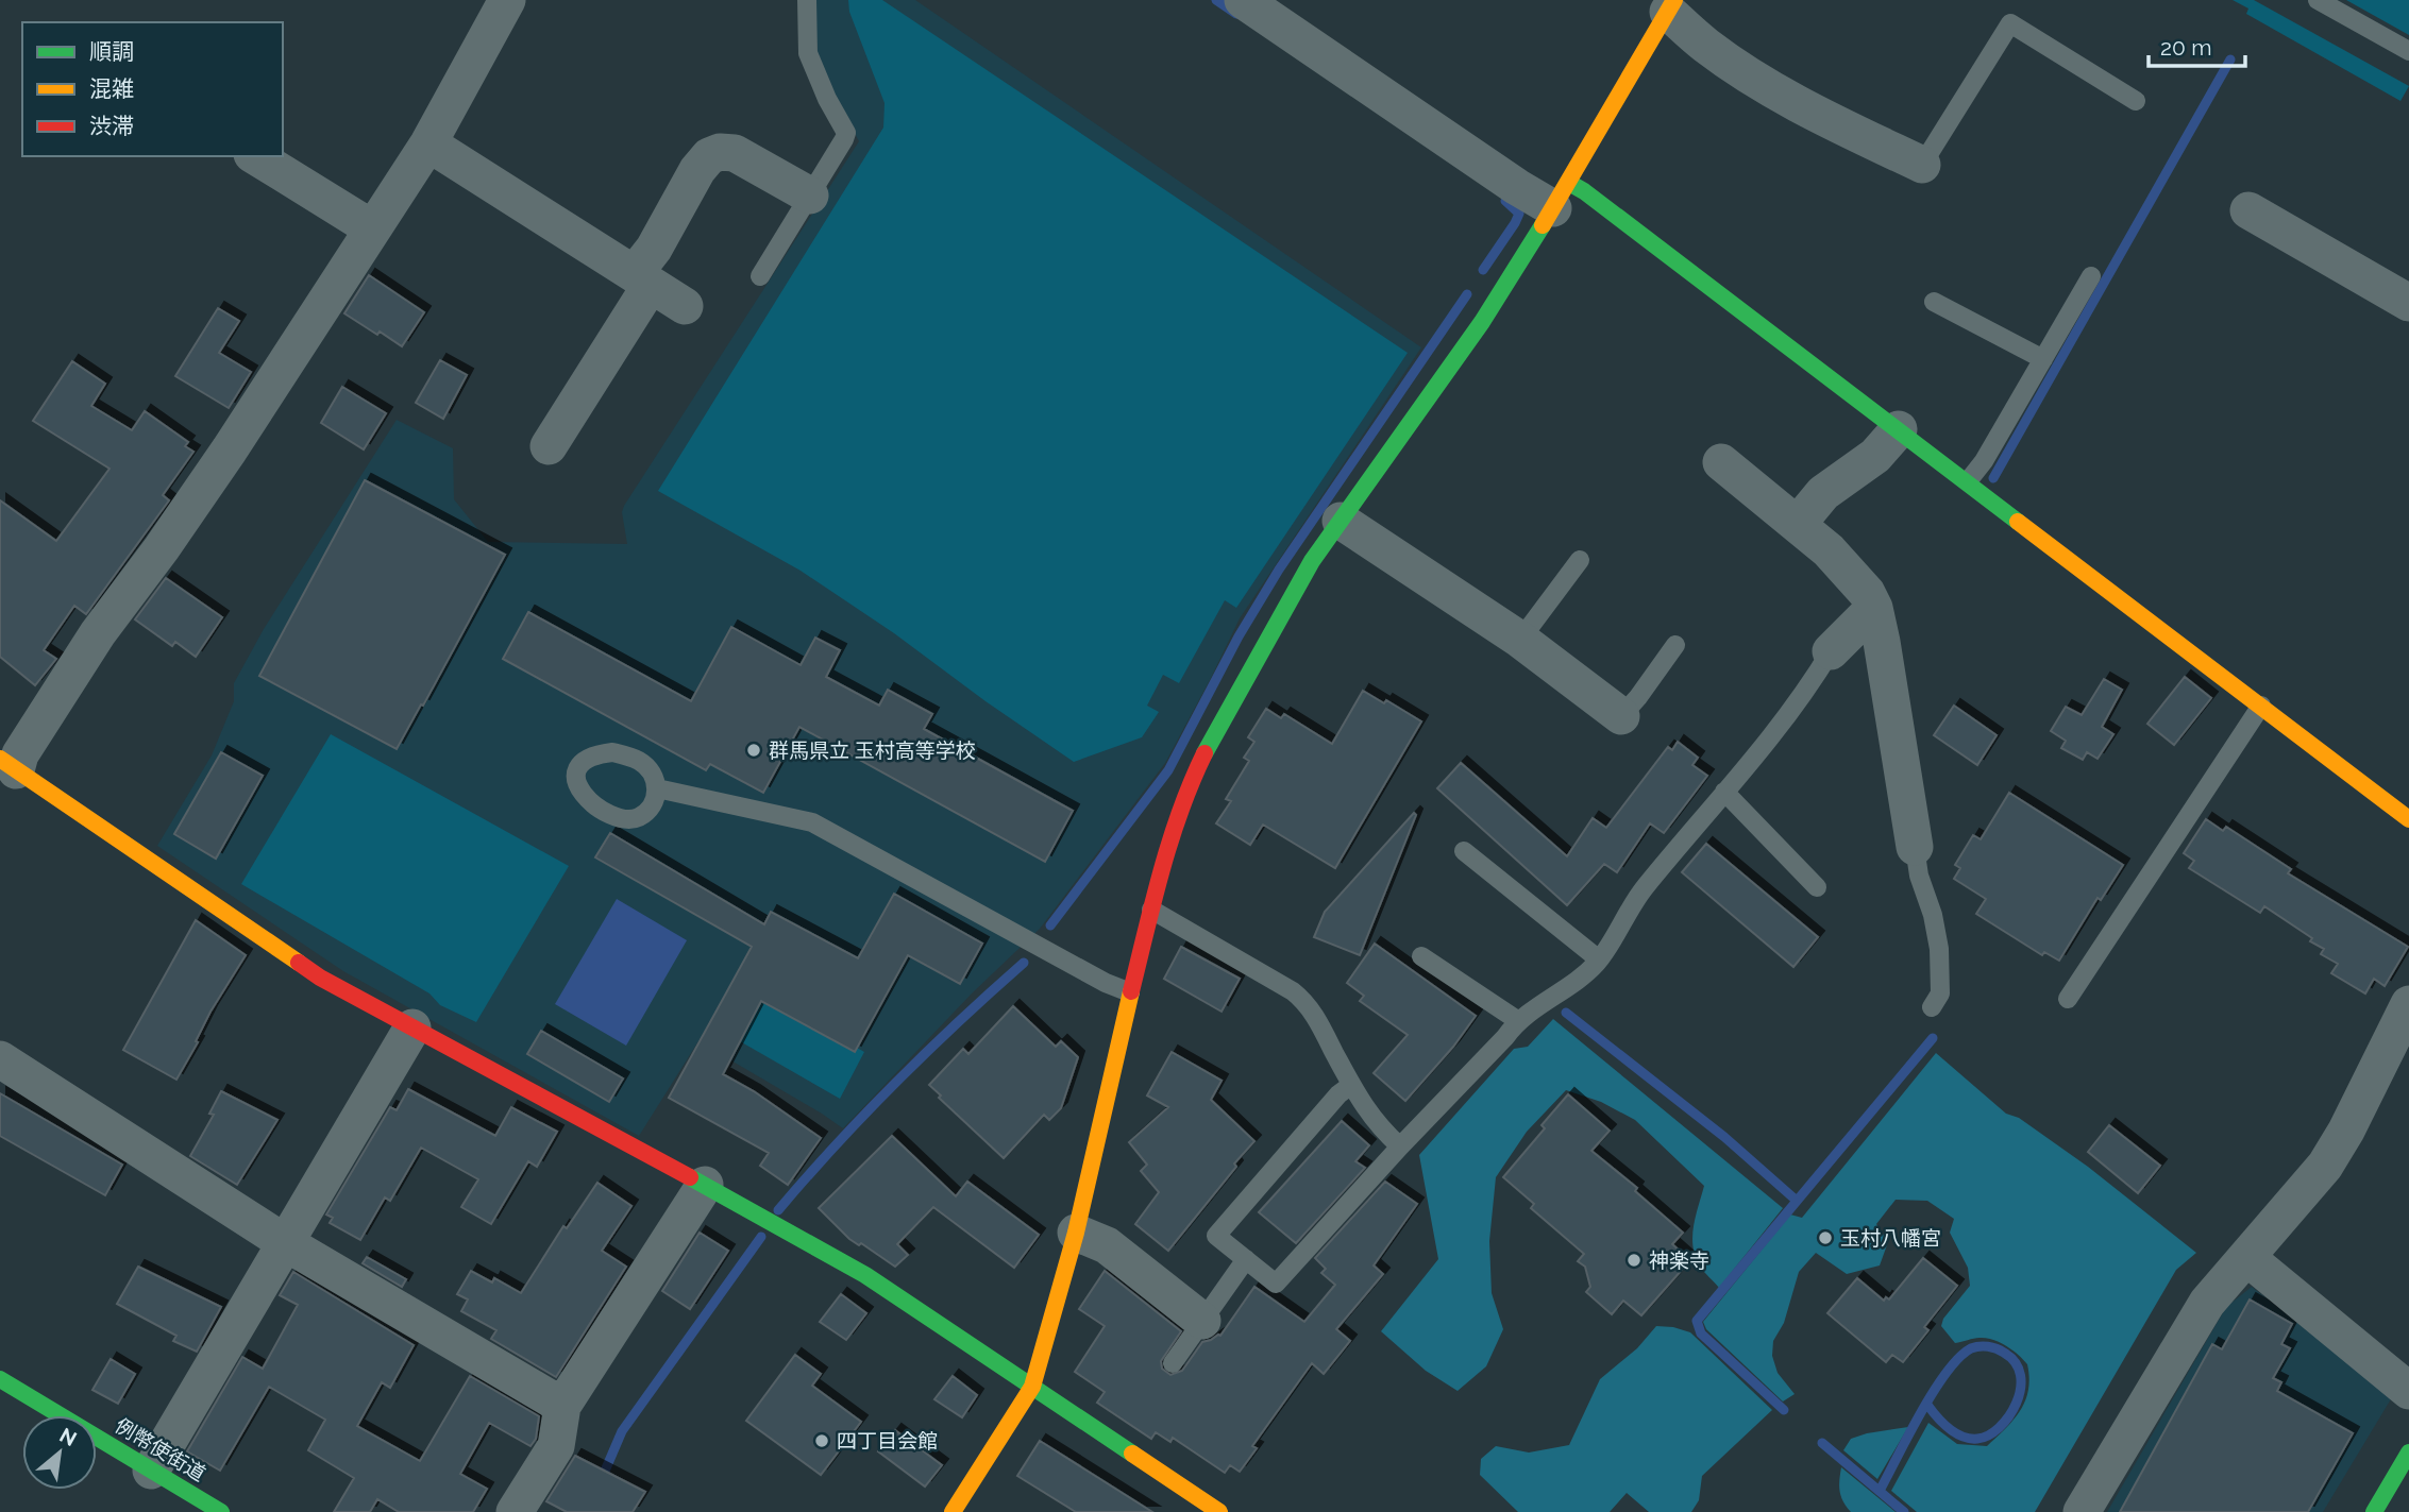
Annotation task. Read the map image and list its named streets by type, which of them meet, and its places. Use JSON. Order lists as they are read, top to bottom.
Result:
{
  "streets": {
    "street": ["例幣使街道"]
  },
  "places": [
    "群馬県立 玉村高等学校",
    "玉村八幡宮",
    "神楽寺",
    "四丁目会館"
  ],
  "legend": ["順調", "混雑", "渋滞"],
  "scale_bar": "20 m",
  "north": "top right"
}
